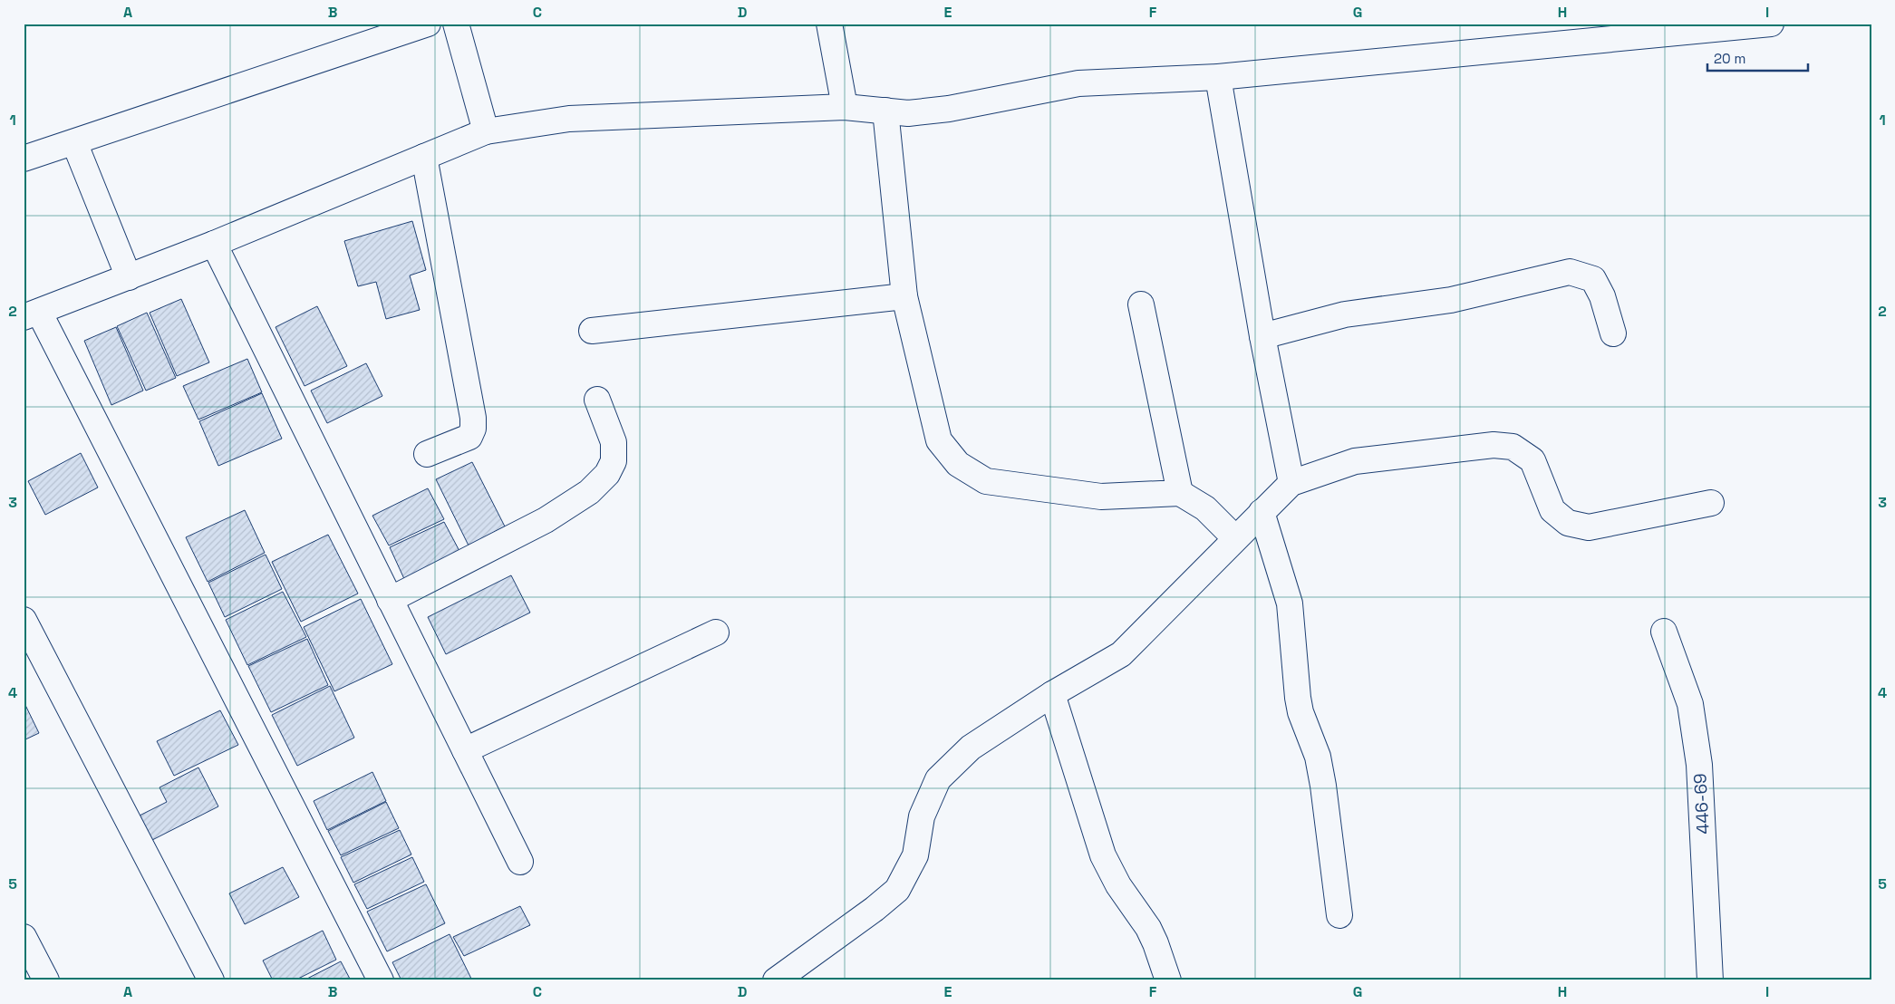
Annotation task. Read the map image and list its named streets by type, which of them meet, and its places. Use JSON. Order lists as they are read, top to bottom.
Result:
{
  "streets": {
    "street": ["446-69"]
  },
  "scale_bar": "20 m",
  "grid": {
    "columns": [
      "A",
      "B",
      "C",
      "D",
      "E",
      "F",
      "G",
      "H",
      "I"
    ],
    "rows": [
      "1",
      "2",
      "3",
      "4",
      "5"
    ]
  }
}
